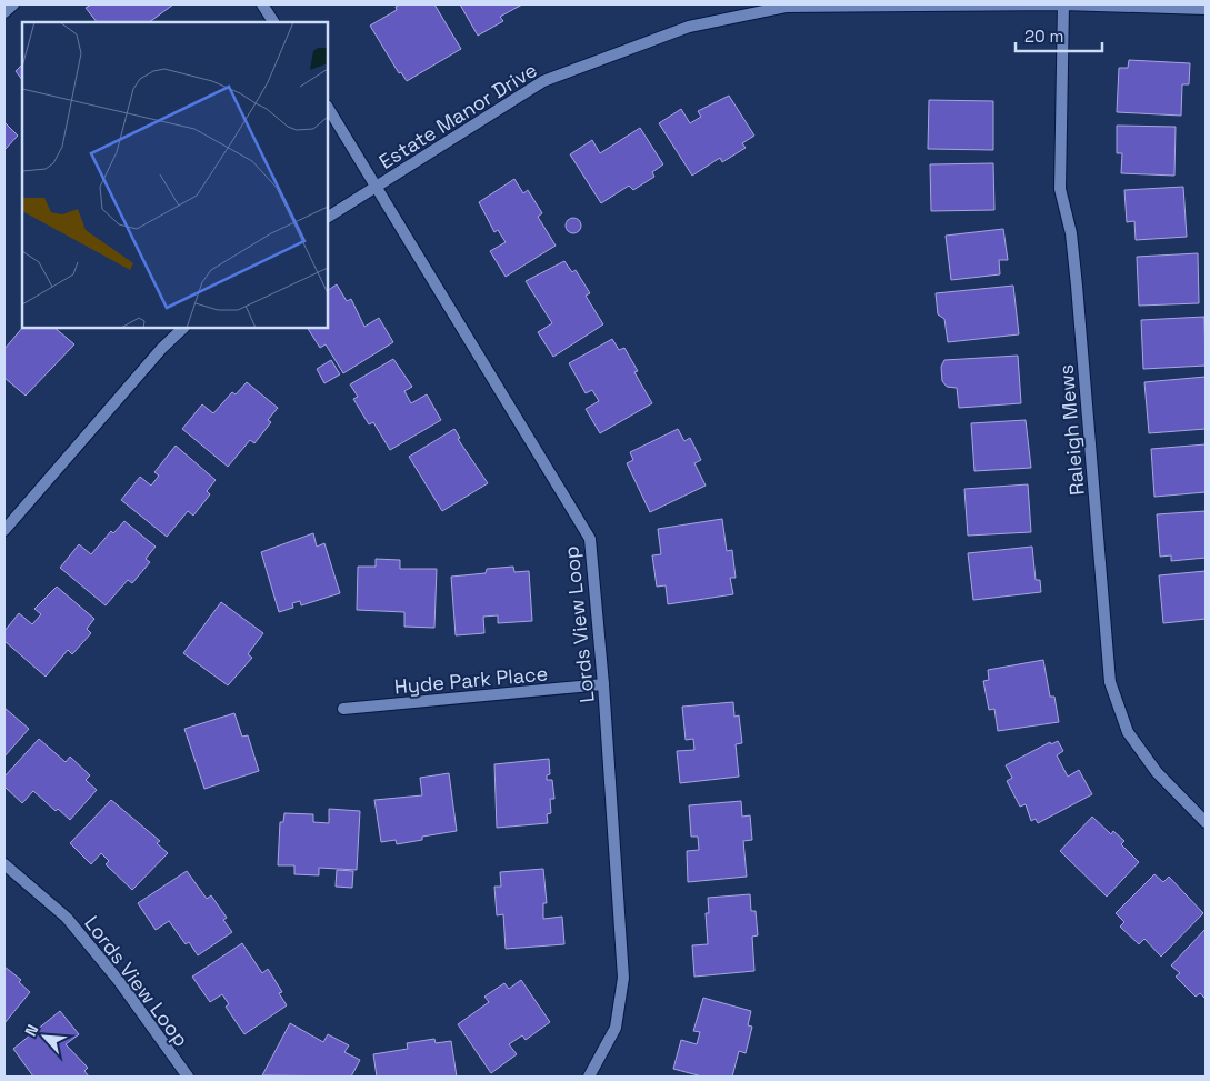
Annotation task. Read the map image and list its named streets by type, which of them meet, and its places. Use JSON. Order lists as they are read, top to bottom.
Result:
{
  "streets": {
    "street": [
      "Estate Manor Drive",
      "Raleigh Mews",
      "Lords View Loop",
      "Hyde Park Place"
    ]
  },
  "crossings": [
    ["Estate Manor Drive", "Raleigh Mews"],
    ["Estate Manor Drive", "Lords View Loop"],
    ["Lords View Loop", "Hyde Park Place"]
  ],
  "scale_bar": "20 m",
  "north": "top left"
}
